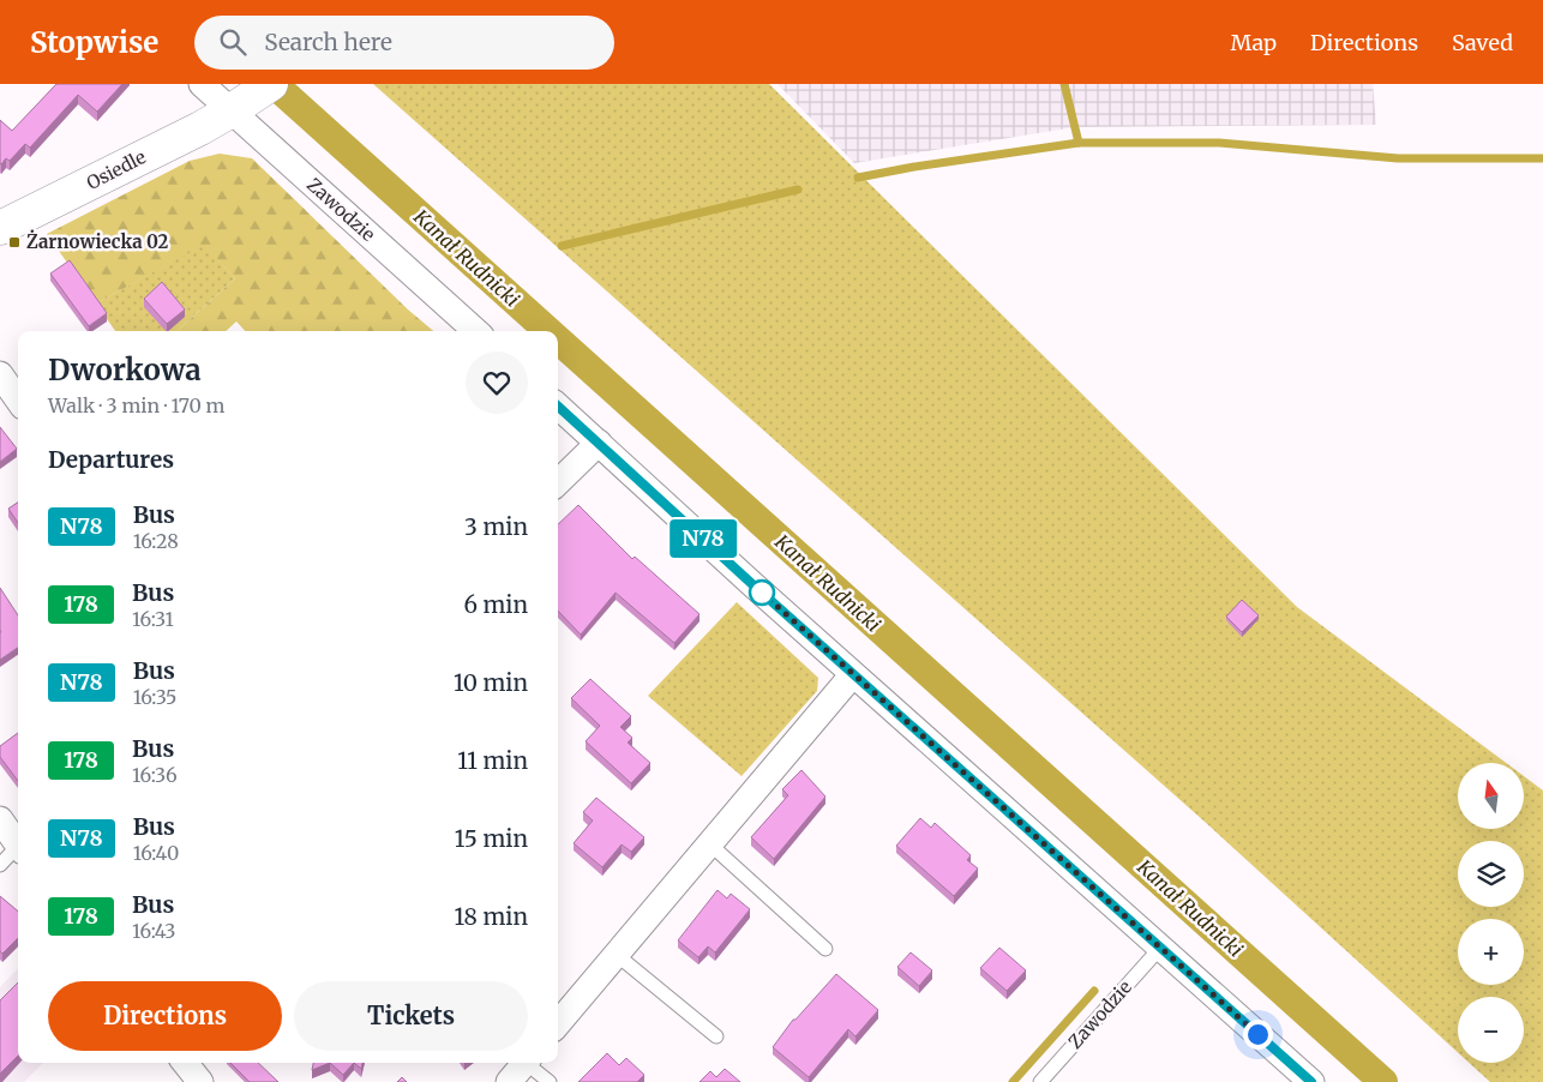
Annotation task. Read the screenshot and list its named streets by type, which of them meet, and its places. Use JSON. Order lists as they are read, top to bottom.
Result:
{
  "streets": {
    "street": ["Osiedle", "Zawodzie"]
  },
  "crossings": [
    ["Osiedle", "Zawodzie"]
  ],
  "water": ["Kanał Rudnicki"],
  "places": {
    "transit": ["Żarnowiecka 02"]
  },
  "lines": ["bus line N78"],
  "north": "top",
  "page": {
    "header": "Stopwise",
    "search": "Search here",
    "nav": ["Map", "Directions", "Saved"],
    "on_map": "N78",
    "heading": [
      ["Dworkowa", "Walk · 3 min · 170 m"],
      "Departures"
    ],
    "list": [
      {
        "mark": "N78",
        "name": "Bus",
        "note": "16:28",
        "value": "3 min"
      },
      {
        "mark": "178",
        "name": "Bus",
        "note": "16:31",
        "value": "6 min"
      },
      {
        "mark": "N78",
        "name": "Bus",
        "note": "16:35",
        "value": "10 min"
      },
      {
        "mark": "178",
        "name": "Bus",
        "note": "16:36",
        "value": "11 min"
      },
      {
        "mark": "N78",
        "name": "Bus",
        "note": "16:40",
        "value": "15 min"
      },
      {
        "mark": "178",
        "name": "Bus",
        "note": "16:43",
        "value": "18 min"
      }
    ],
    "map_buttons": ["+", "−"],
    "buttons": ["Directions", "Tickets"]
  }
}
